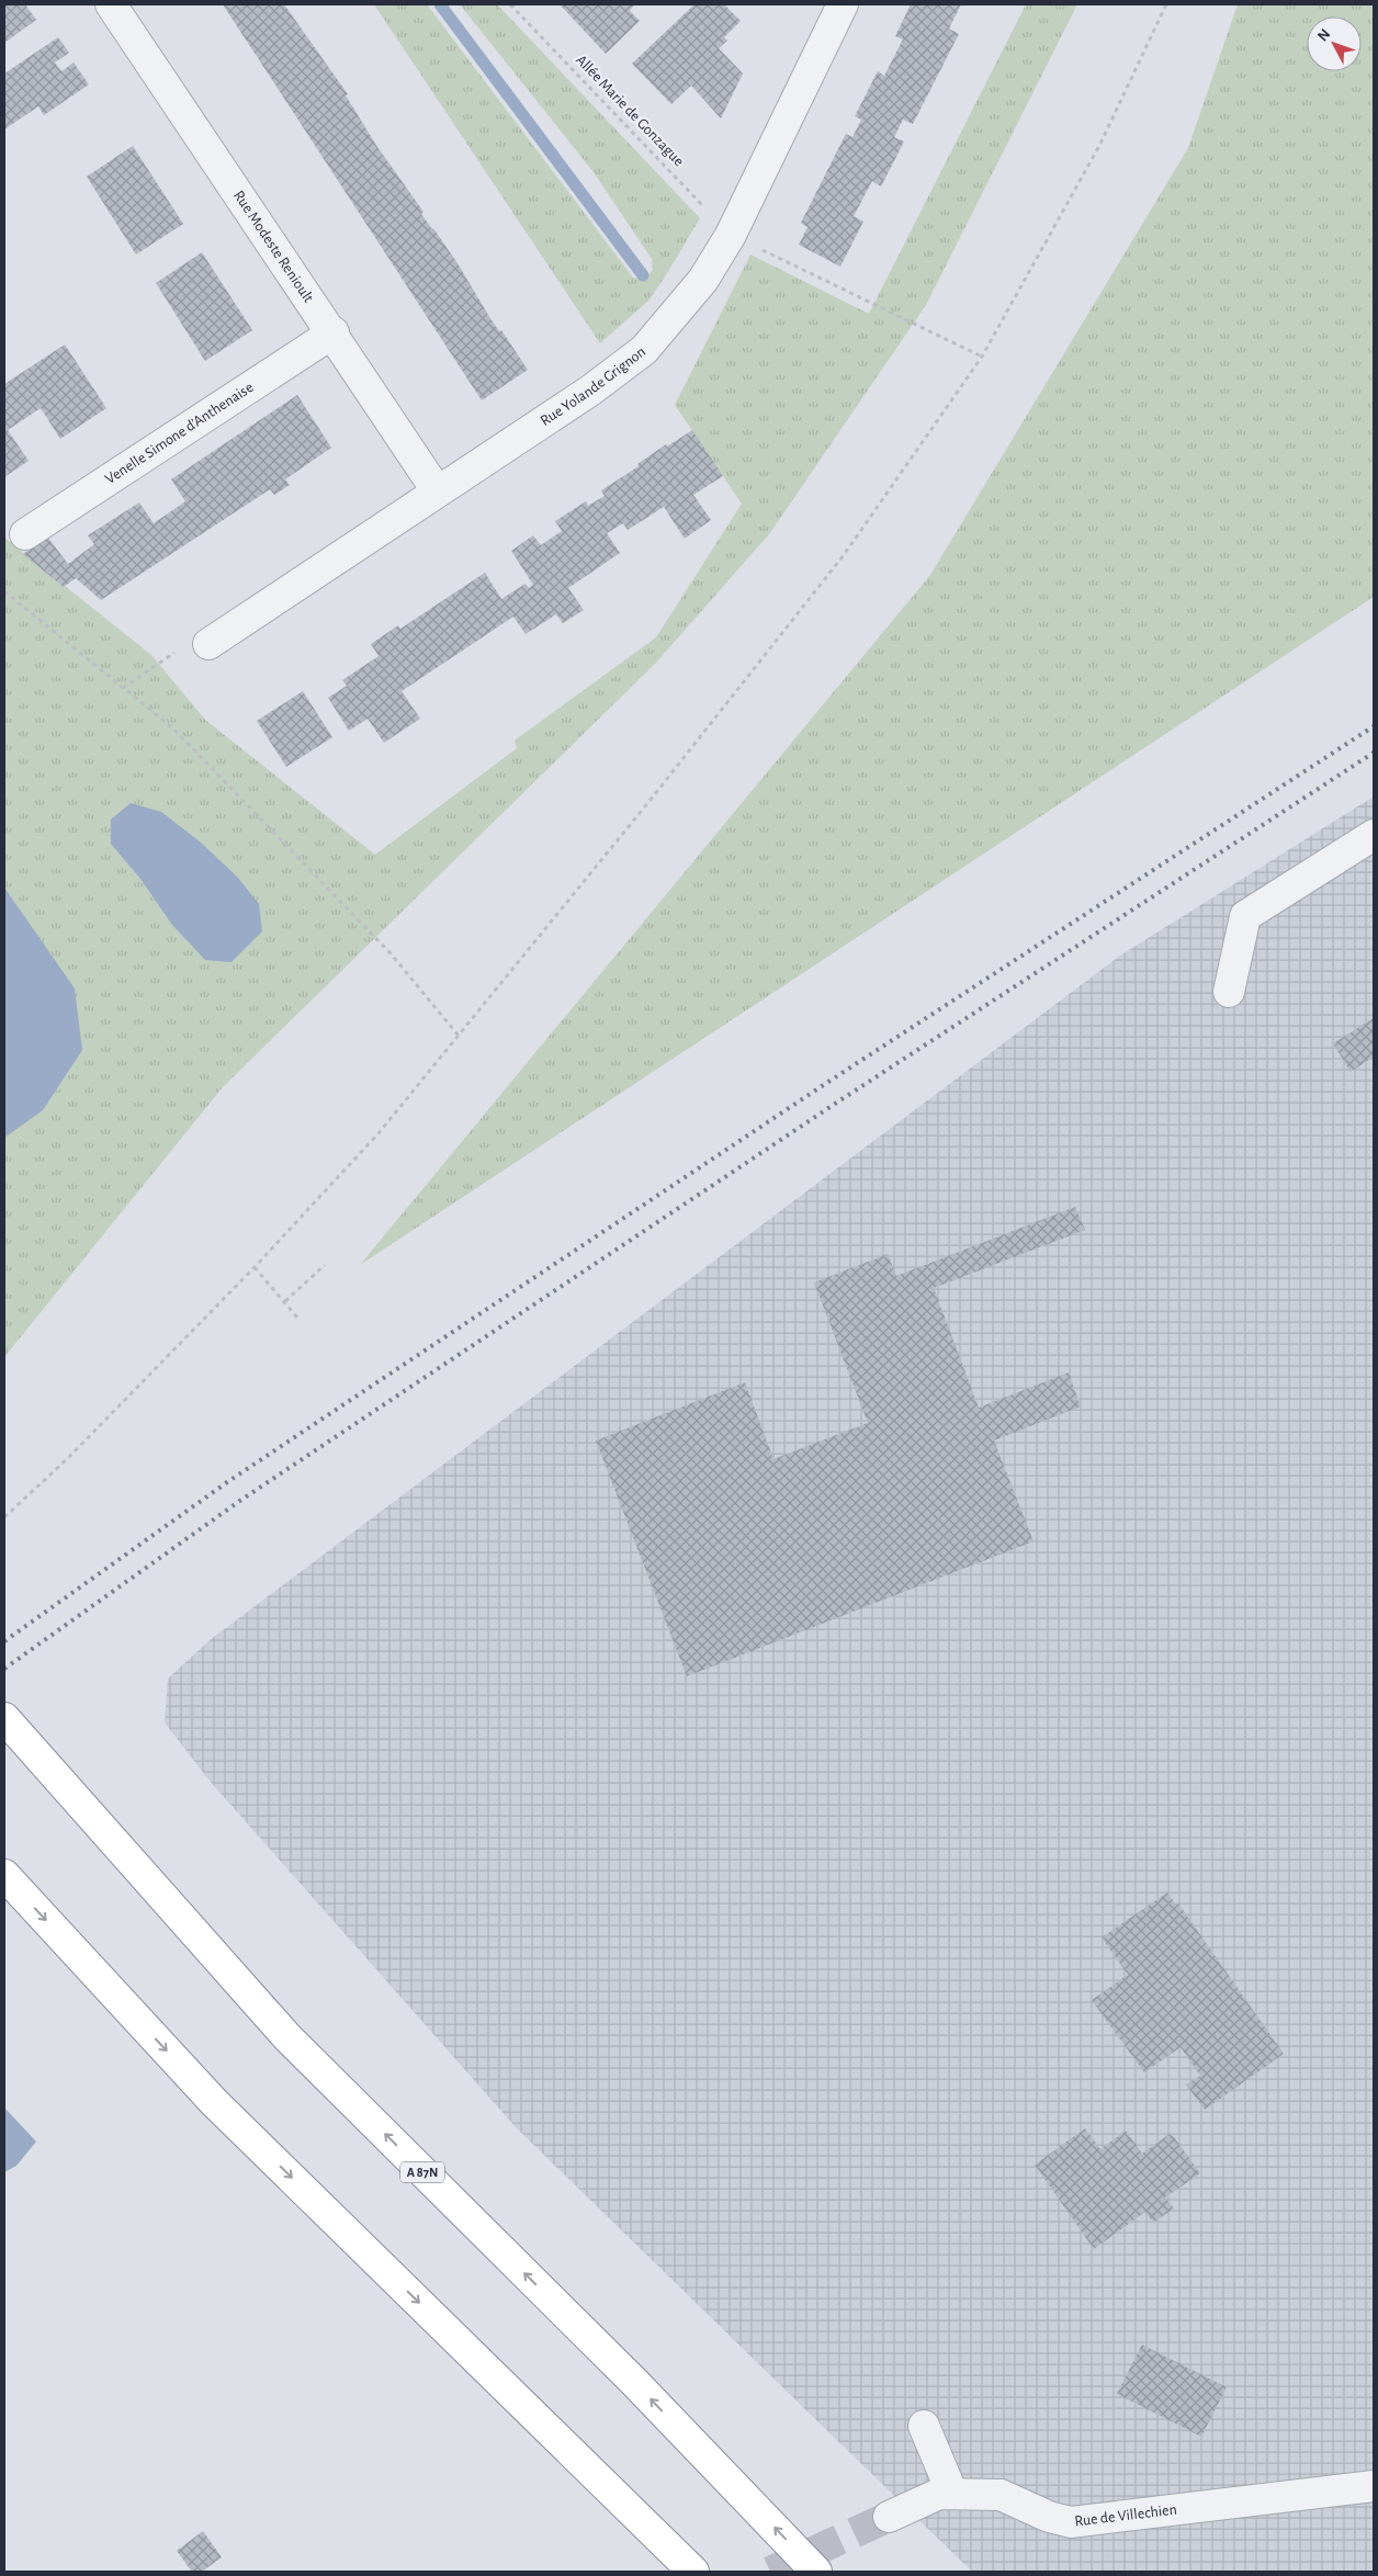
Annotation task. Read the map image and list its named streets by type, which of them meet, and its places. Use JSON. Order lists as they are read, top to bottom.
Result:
{
  "streets": {
    "highway": ["A 87N"],
    "street": [
      "Rue Modeste Renioult",
      "Rue Yolande Grignon",
      "Venelle Simone d’Anthenaise",
      "Rue de Villechien"
    ],
    "path": ["Allée Marie de Gonzague"]
  },
  "crossings": [
    ["Allée Marie de Gonzague", "Rue Yolande Grignon"],
    ["Rue Modeste Renioult", "Rue Yolande Grignon"],
    ["Rue Modeste Renioult", "Venelle Simone d’Anthenaise"]
  ],
  "north": "top left"
}
